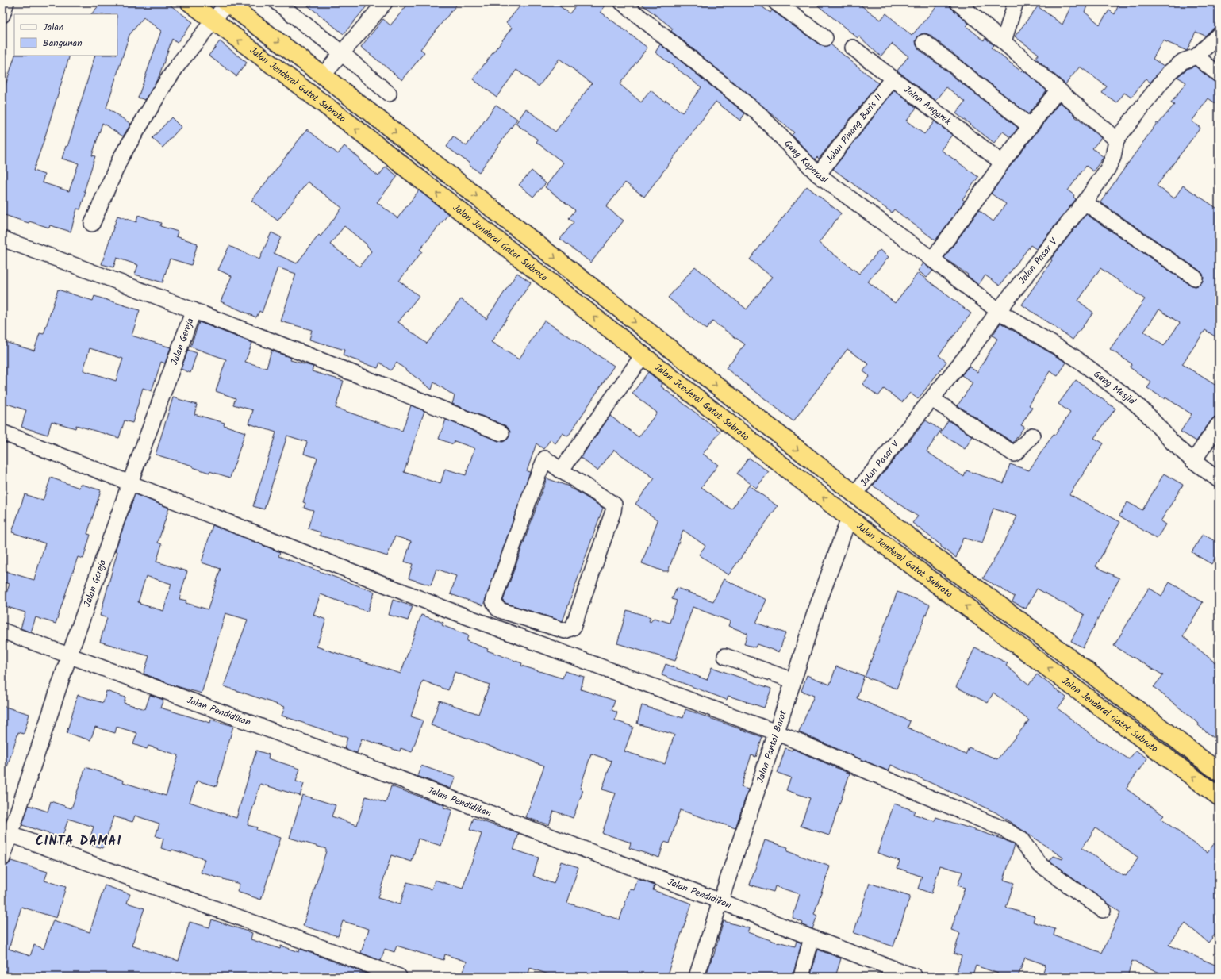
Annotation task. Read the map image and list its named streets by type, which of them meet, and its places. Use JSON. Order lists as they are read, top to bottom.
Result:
{
  "streets": {
    "highway": ["Jalan Jenderal Gatot Subroto"],
    "street": [
      "Jalan Anggrek",
      "Jalan Pinang Baris II",
      "Gang Koperasi",
      "Jalan Pasar V",
      "Jalan Gereja",
      "Gang Mesjid",
      "Jalan Pendidikan",
      "Jalan Pantai Barat"
    ]
  },
  "crossings": [
    ["Jalan Jenderal Gatot Subroto", "Jalan Pasar V"],
    ["Jalan Jenderal Gatot Subroto", "Jalan Pantai Barat"],
    ["Jalan Pinang Baris II", "Gang Koperasi"],
    ["Gang Koperasi", "Jalan Pasar V"],
    ["Gang Koperasi", "Gang Mesjid"],
    ["Jalan Pasar V", "Gang Mesjid"],
    ["Jalan Gereja", "Jalan Pendidikan"],
    ["Jalan Pendidikan", "Jalan Pantai Barat"]
  ],
  "districts": ["CINTA DAMAI"],
  "legend": ["Jalan", "Bangunan"]
}
